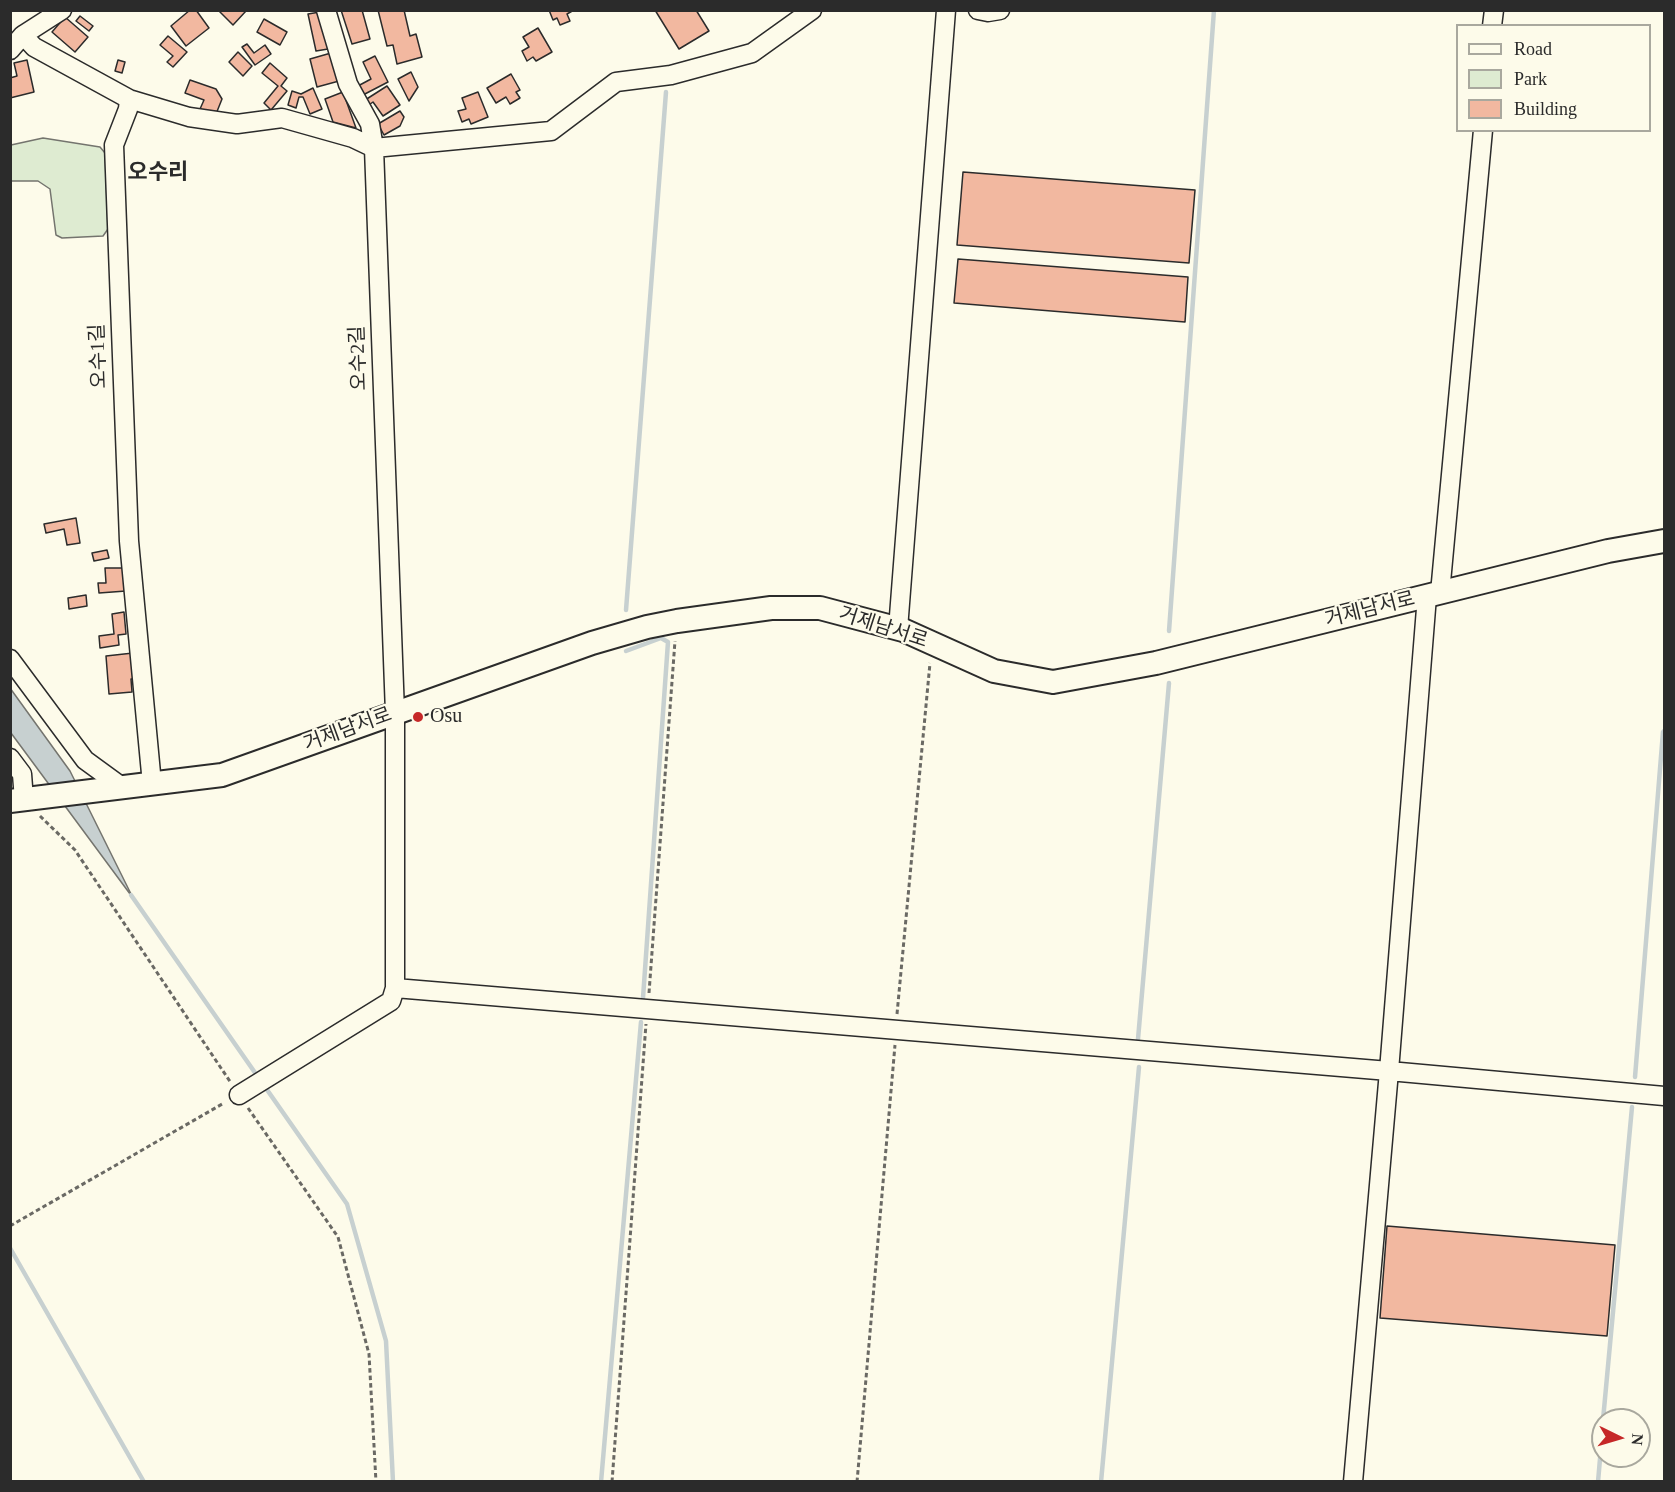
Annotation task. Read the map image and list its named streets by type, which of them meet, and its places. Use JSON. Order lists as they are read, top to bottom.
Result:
{
  "streets": {
    "main road": ["거제남서로"],
    "street": ["오수1길", "오수2길"]
  },
  "crossings": [
    ["오수1길", "거제남서로"],
    ["오수2길", "거제남서로"]
  ],
  "districts": ["오수리"],
  "places": ["Osu"],
  "legend": ["Road", "Park", "Building"],
  "north": "right"
}
